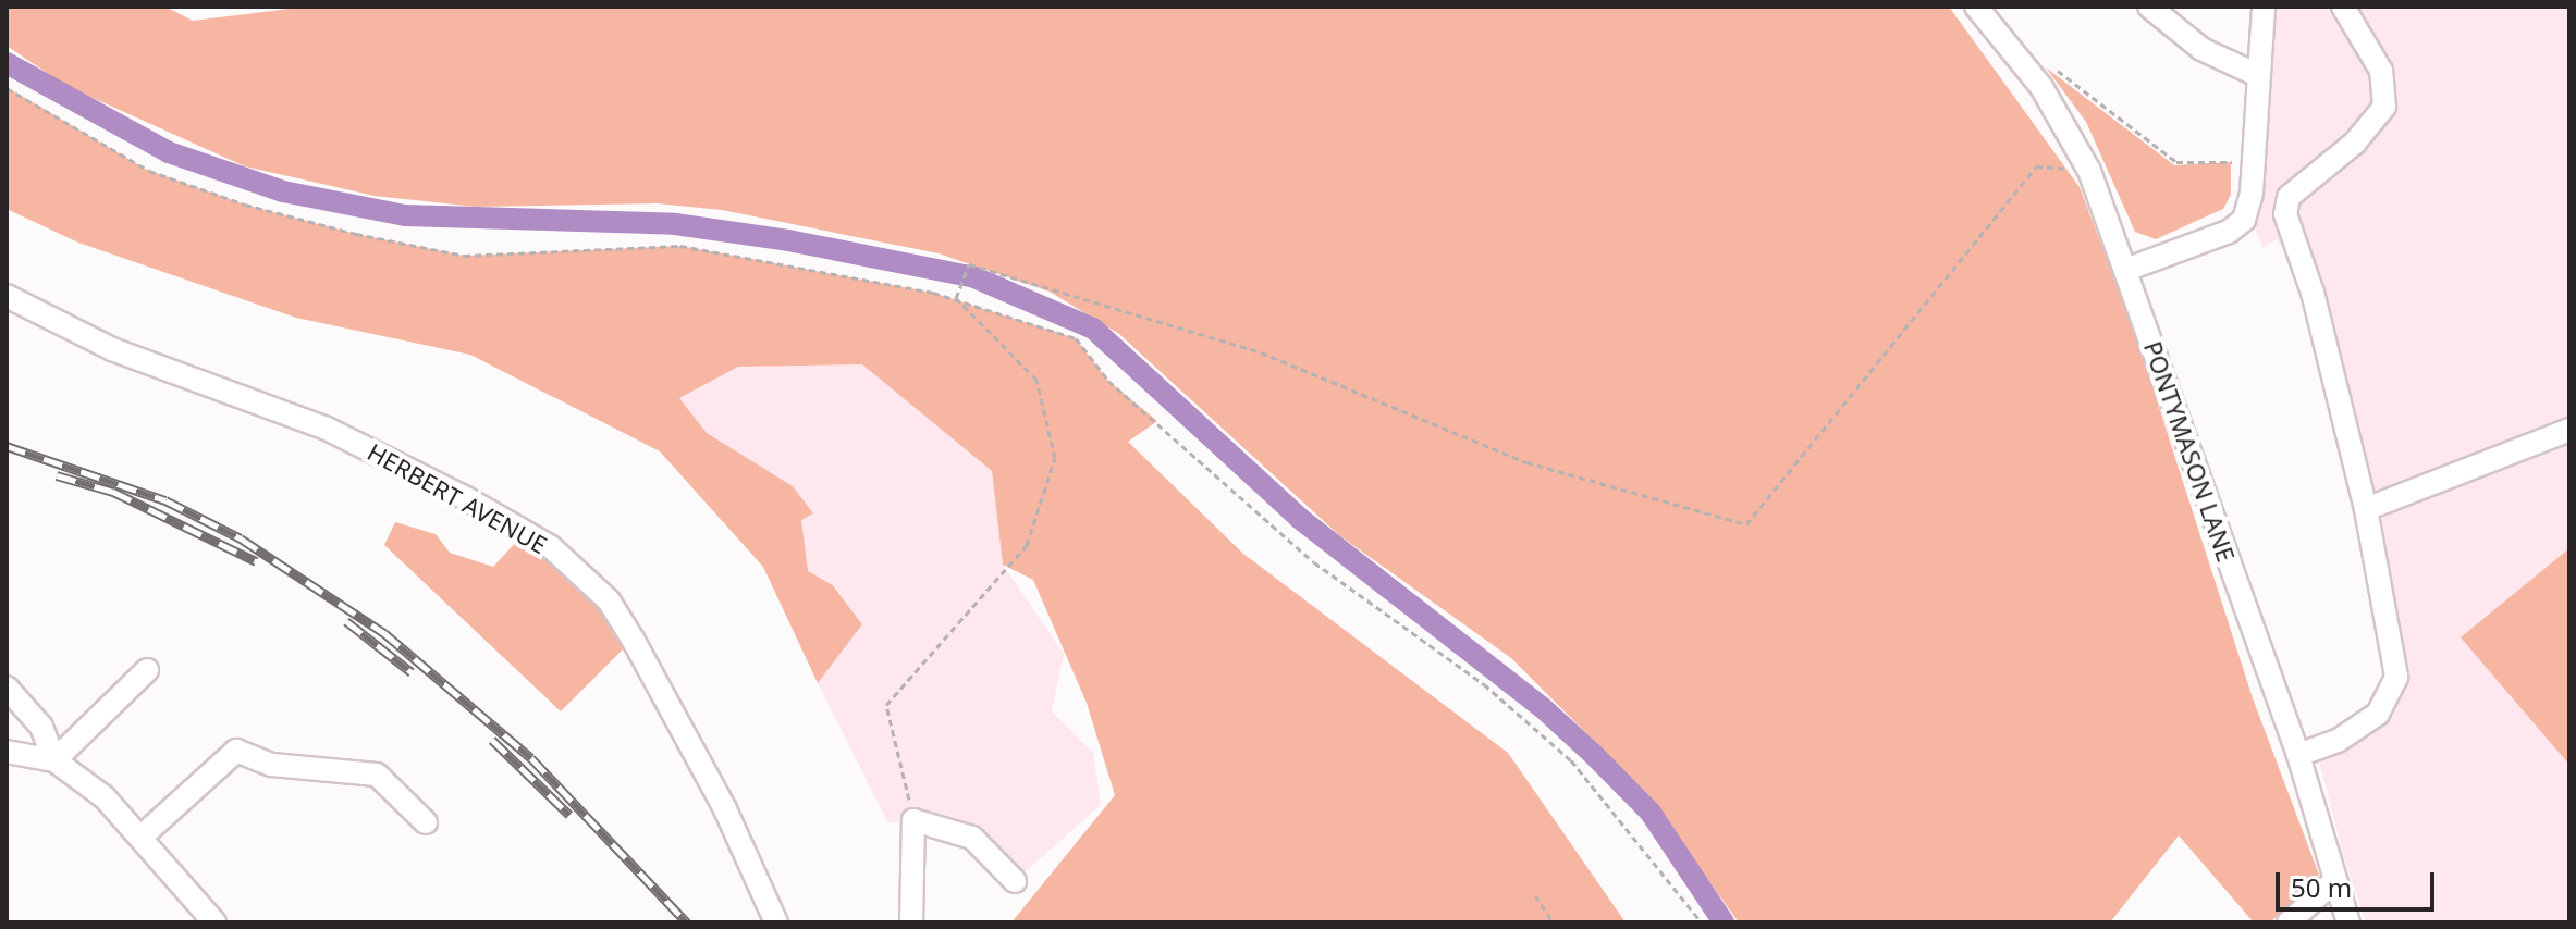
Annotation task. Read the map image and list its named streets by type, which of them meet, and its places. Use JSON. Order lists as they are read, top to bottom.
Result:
{
  "streets": {
    "street": ["PONTYMASON LANE", "HERBERT AVENUE"]
  },
  "scale_bar": "50 m"
}
